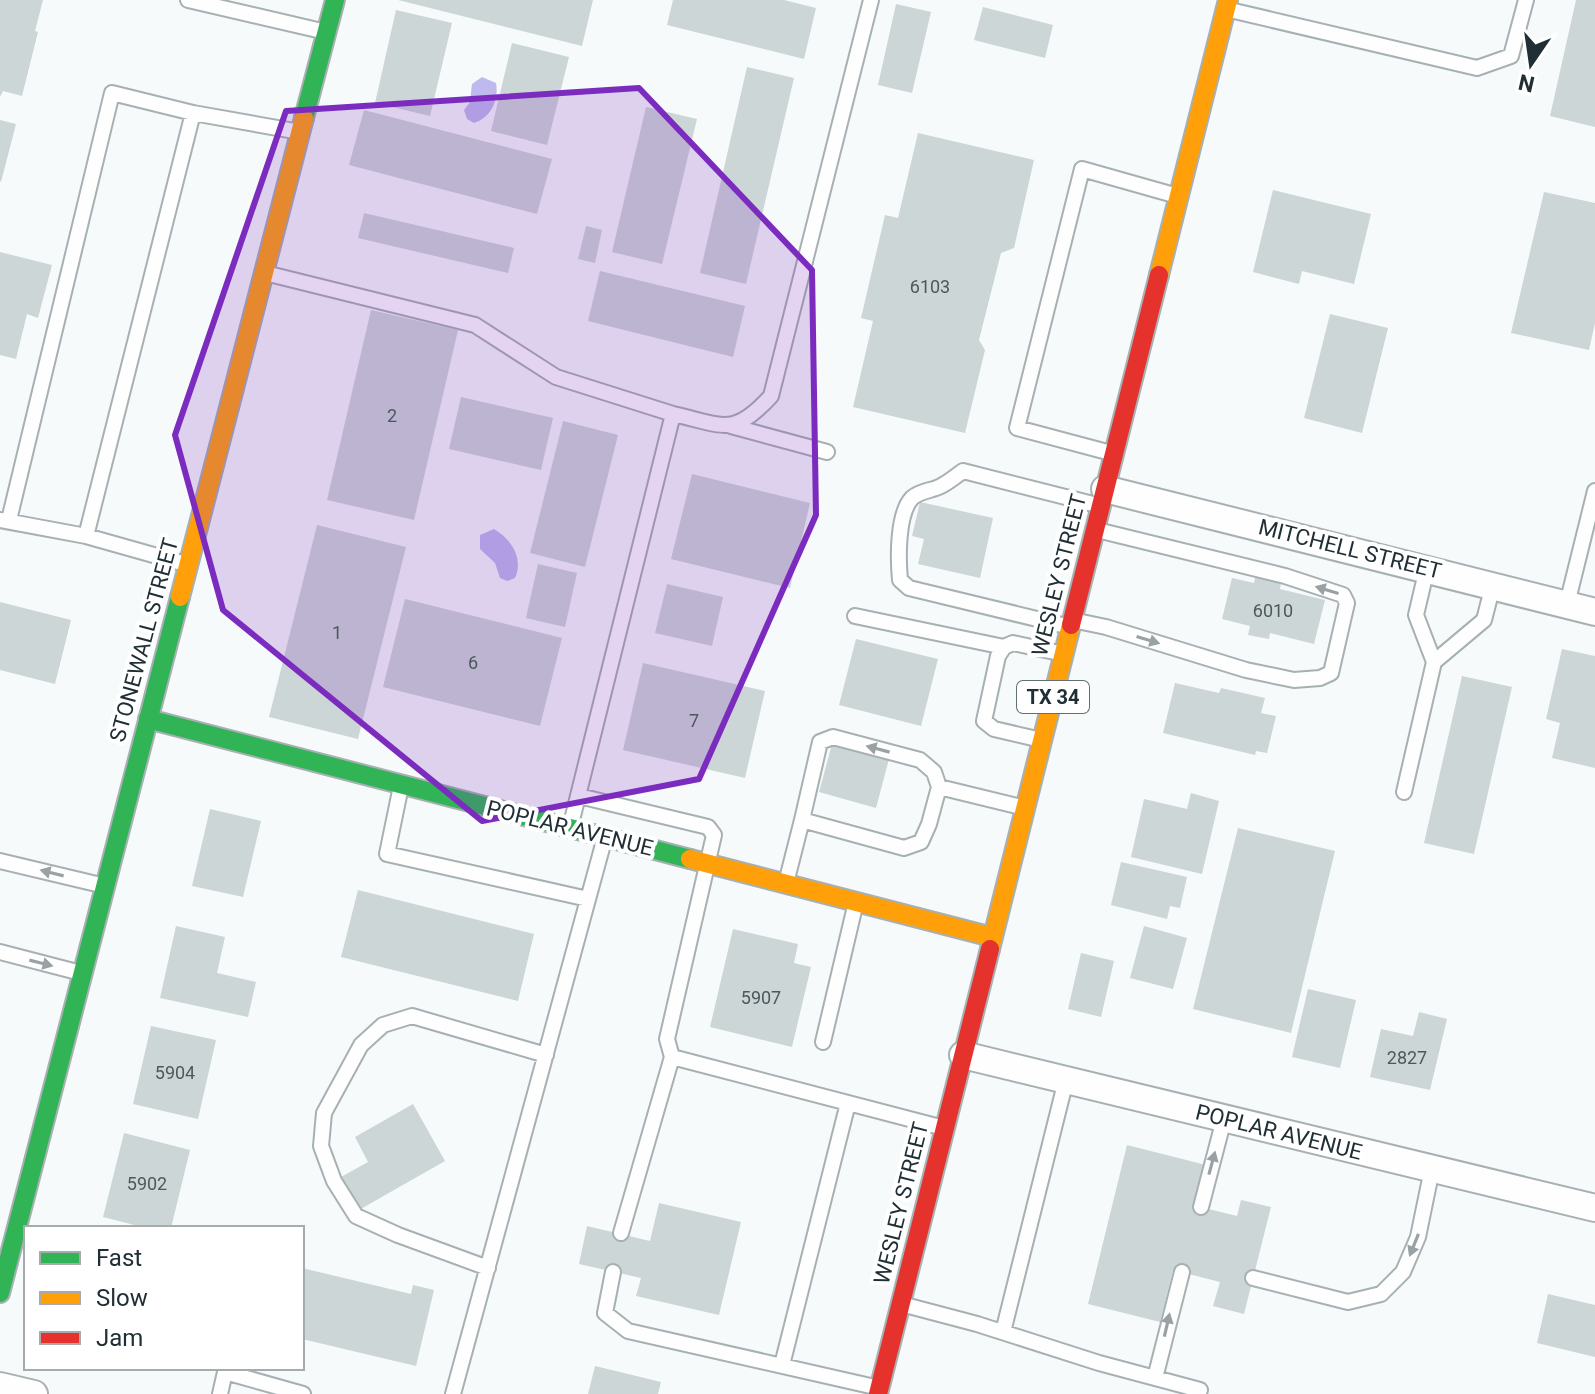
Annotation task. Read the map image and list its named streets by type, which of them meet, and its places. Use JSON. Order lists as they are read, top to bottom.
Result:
{
  "streets": {
    "street": [
      "MITCHELL STREET",
      "WESLEY STREET",
      "STONEWALL STREET",
      "TX 34",
      "POPLAR AVENUE"
    ]
  },
  "crossings": [
    ["MITCHELL STREET", "WESLEY STREET"],
    ["WESLEY STREET", "POPLAR AVENUE"],
    ["STONEWALL STREET", "POPLAR AVENUE"]
  ],
  "house_numbers": [
    "6103",
    "2",
    "6010",
    "1",
    "6",
    "7",
    "5907",
    "2827",
    "5904",
    "5902"
  ],
  "legend": ["Fast", "Slow", "Jam"],
  "north": "bottom"
}
